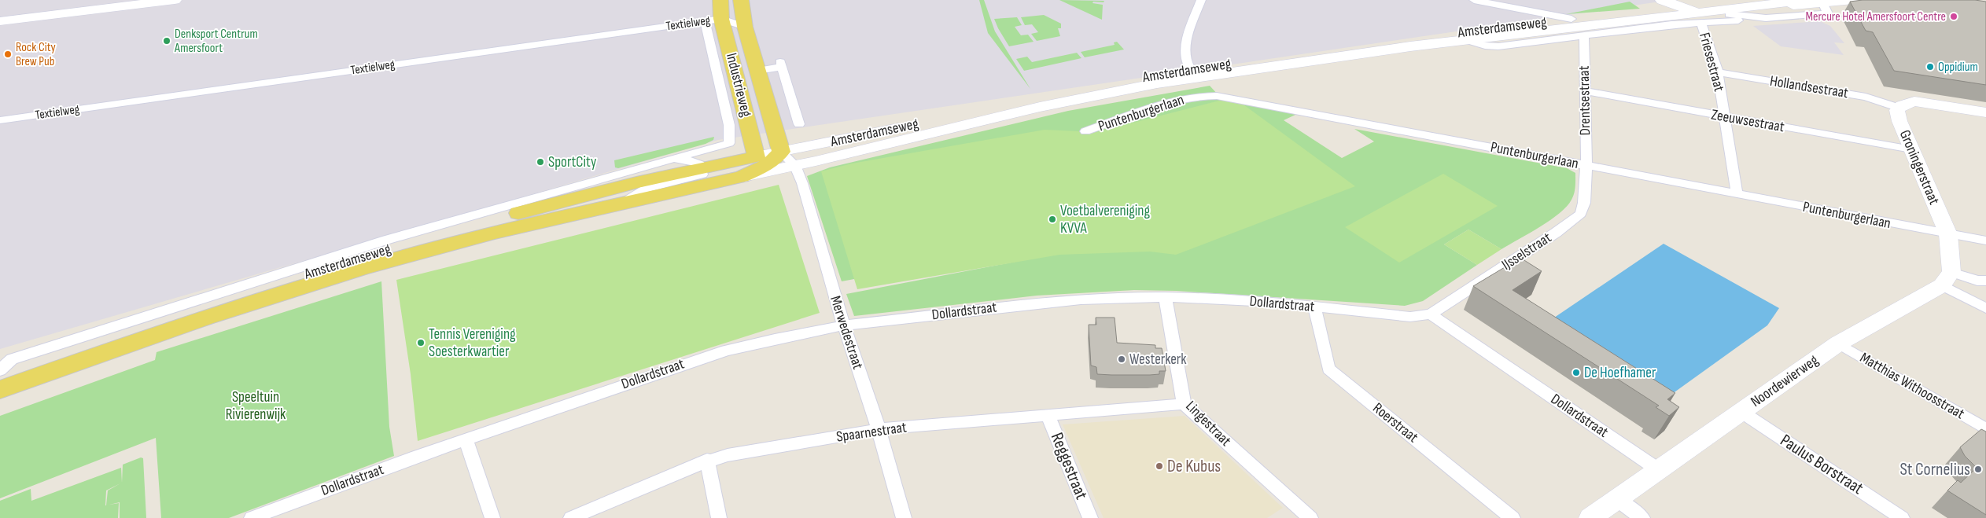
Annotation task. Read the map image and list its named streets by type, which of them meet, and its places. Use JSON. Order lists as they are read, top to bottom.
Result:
{
  "streets": {
    "main road": [
      "Amsterdamseweg",
      "Industrieweg",
      "Groningerstraat",
      "Noordewierweg"
    ],
    "street": [
      "Textielweg",
      "Friesestraat",
      "Hollandsestraat",
      "Drentsestraat",
      "Puntenburgerlaan",
      "Zeeuwsestraat",
      "IJsselstraat",
      "Dollardstraat",
      "Merwedestraat",
      "Matthias Withoosstraat",
      "Roerstraat",
      "Lingestraat",
      "Spaarnestraat",
      "Paulus Borstraat",
      "Reggestraat"
    ]
  },
  "crossings": [
    ["Textielweg", "Industrieweg"],
    ["Amsterdamseweg", "Friesestraat"],
    ["Amsterdamseweg", "Industrieweg"],
    ["Amsterdamseweg", "Drentsestraat"],
    ["Amsterdamseweg", "Merwedestraat"],
    ["Friesestraat", "Hollandsestraat"],
    ["Friesestraat", "Puntenburgerlaan"],
    ["Friesestraat", "Zeeuwsestraat"],
    ["Hollandsestraat", "Groningerstraat"],
    ["Drentsestraat", "Puntenburgerlaan"],
    ["Drentsestraat", "Zeeuwsestraat"],
    ["Drentsestraat", "IJsselstraat"],
    ["Puntenburgerlaan", "Groningerstraat"],
    ["Puntenburgerlaan", "IJsselstraat"],
    ["Zeeuwsestraat", "Groningerstraat"],
    ["IJsselstraat", "Dollardstraat"],
    ["Dollardstraat", "Merwedestraat"],
    ["Dollardstraat", "Noordewierweg"],
    ["Dollardstraat", "Roerstraat"],
    ["Dollardstraat", "Lingestraat"],
    ["Merwedestraat", "Spaarnestraat"],
    ["Noordewierweg", "Matthias Withoosstraat"],
    ["Noordewierweg", "Paulus Borstraat"],
    ["Lingestraat", "Spaarnestraat"],
    ["Spaarnestraat", "Reggestraat"]
  ],
  "parks": ["Speeltuin Rivierenwijk"],
  "places": [
    "Mercure Hotel Amersfoort Centre",
    "Denksport Centrum Amersfoort",
    "Rock City Brew Pub",
    "Oppidium",
    "SportCity",
    "Voetbalvereniging KVVA",
    "Tennis Vereniging Soesterkwartier",
    "Westerkerk",
    "De Hoefhamer",
    "De Kubus",
    "St Cornelius"
  ]
}
